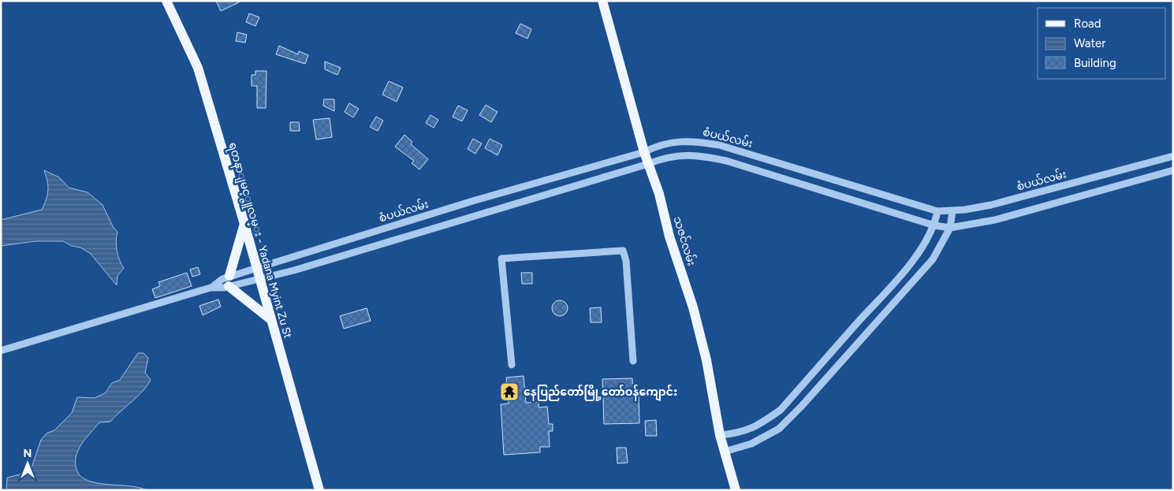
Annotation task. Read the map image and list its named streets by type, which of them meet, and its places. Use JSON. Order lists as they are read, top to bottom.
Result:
{
  "streets": {
    "main road": ["ရတနာျမင့္ဇူလမ္း - Yadana Myint Zu St", "သဇင်လမ်း"],
    "street": ["စံပယ်လမ်း"]
  },
  "crossings": [
    ["စံပယ်လမ်း", "ရတနာျမင့္ဇူလမ္း - Yadana Myint Zu St"],
    ["စံပယ်လမ်း", "သဇင်လမ်း"]
  ],
  "places": {
    "temple": ["နေပြည်တော်မြို့တော်ဝန်ကျောင်း"]
  },
  "legend": ["Road", "Water", "Building"],
  "north": "top"
}
